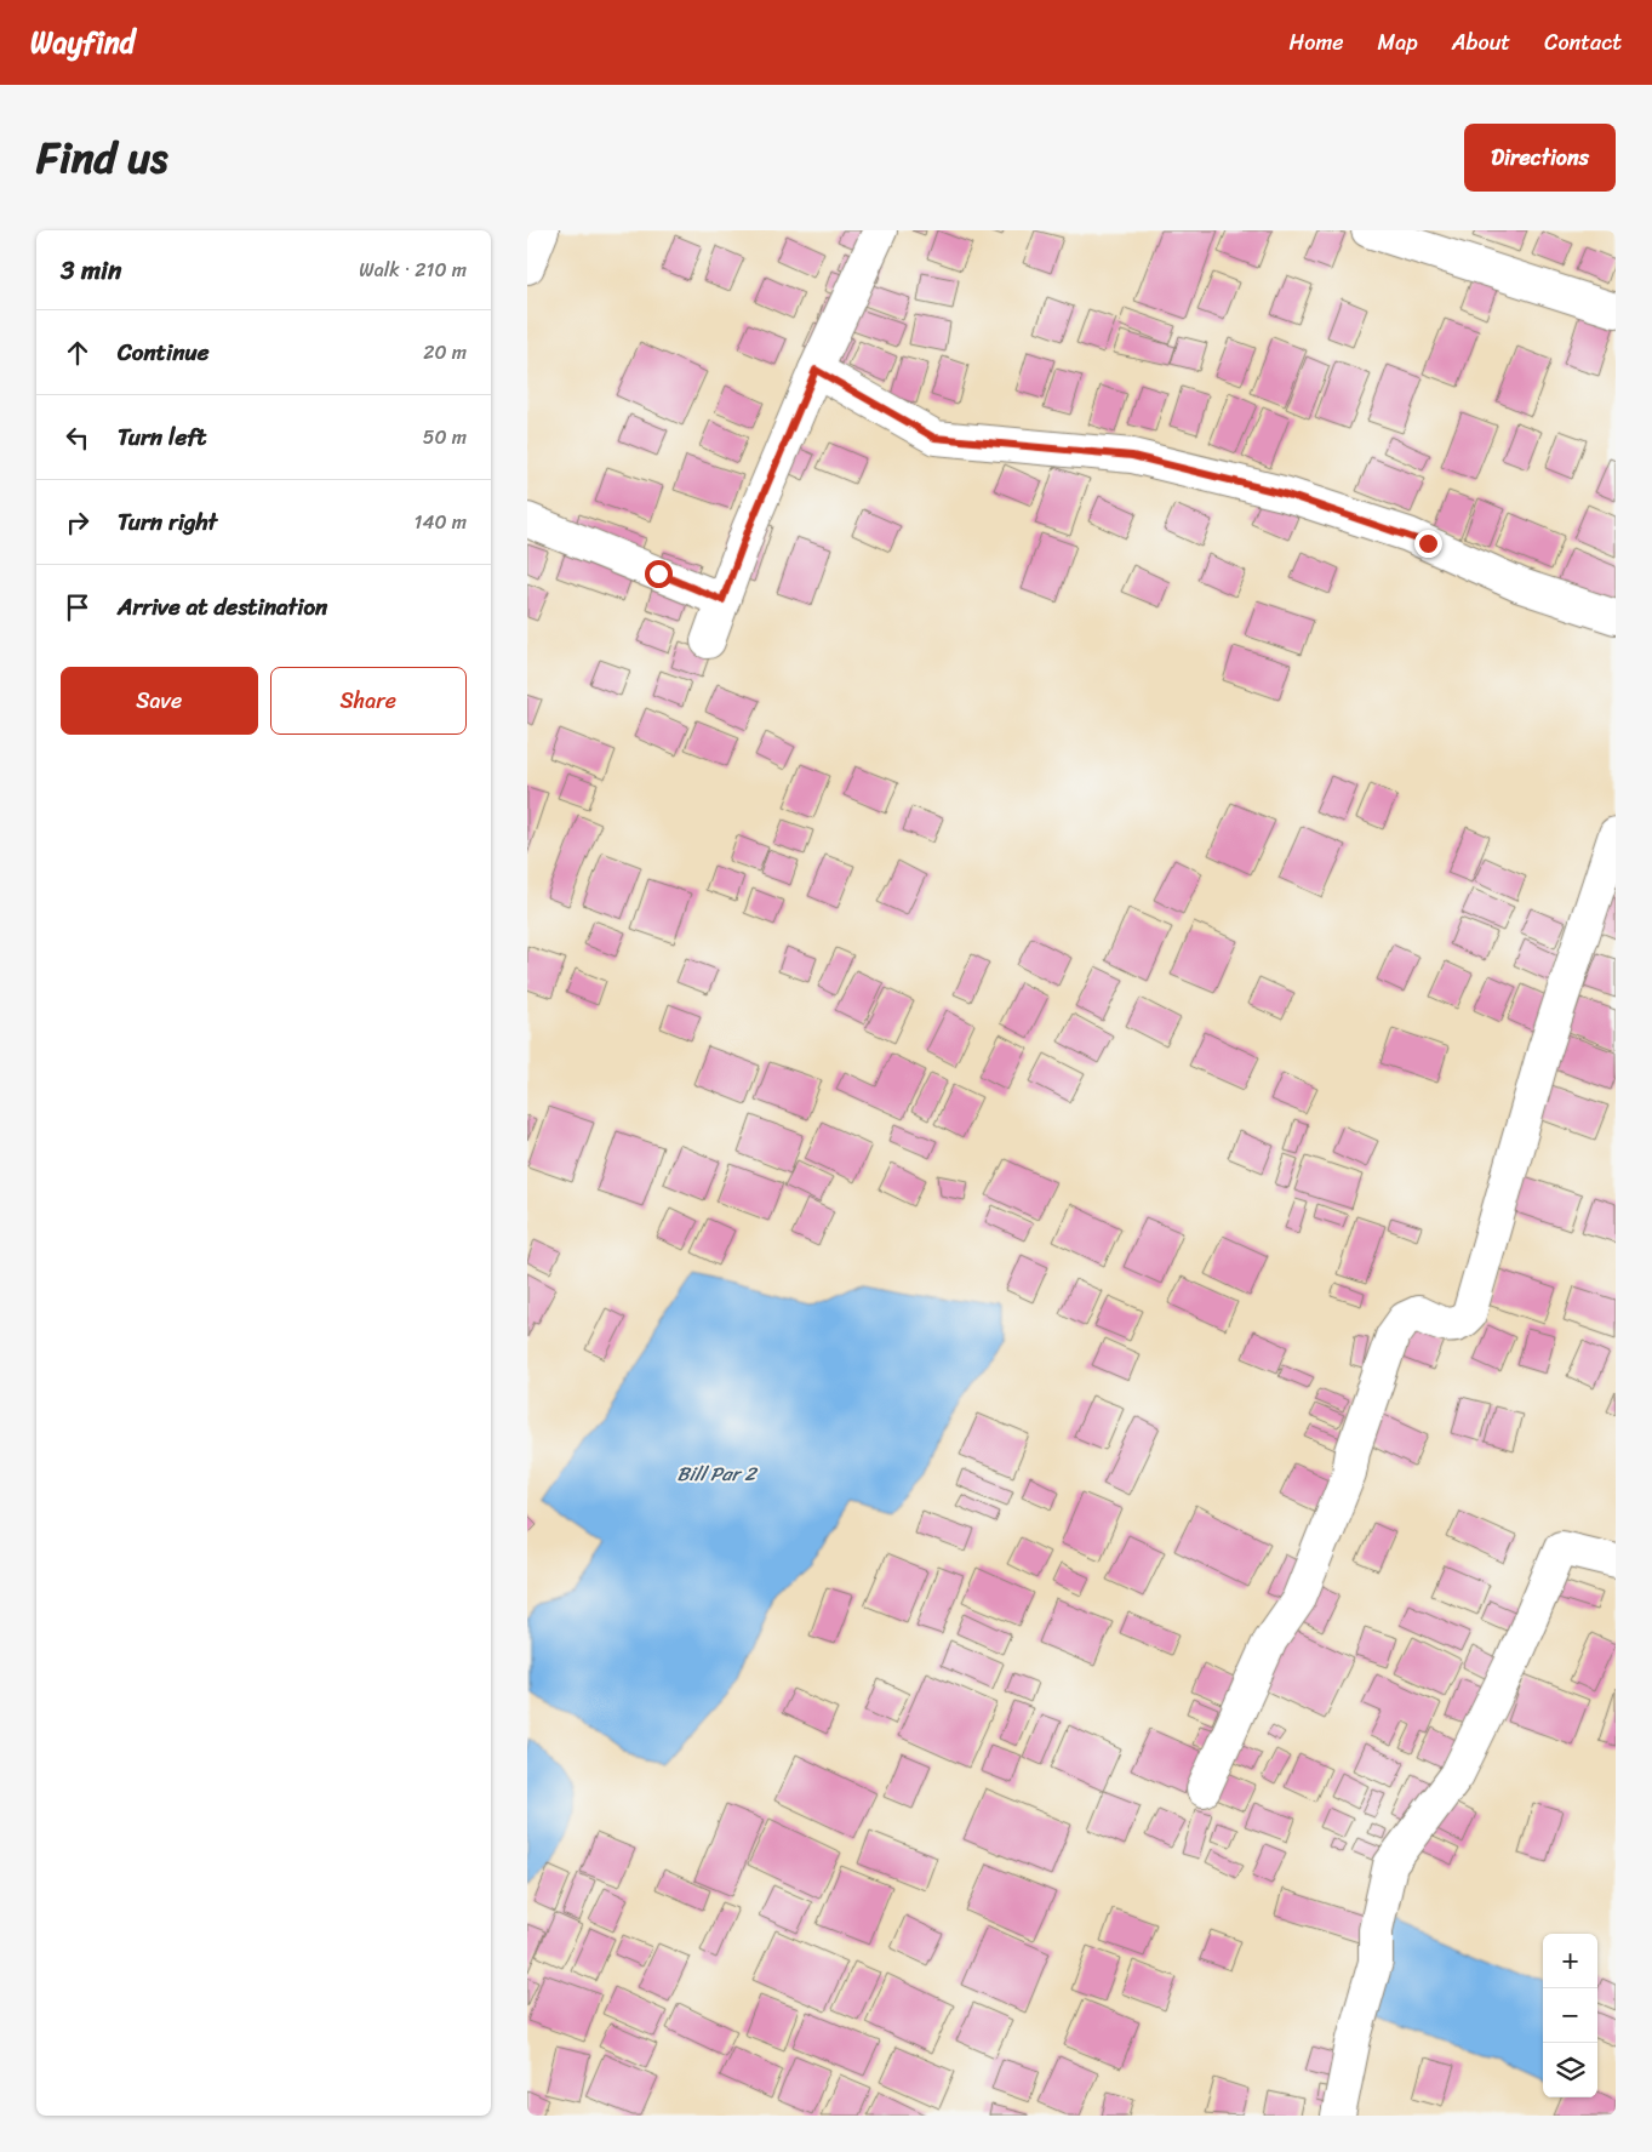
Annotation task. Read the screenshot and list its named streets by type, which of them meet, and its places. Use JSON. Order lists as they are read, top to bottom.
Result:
{
  "water": ["Bill Par 2"],
  "page": {
    "header": "Wayfind",
    "nav": [
      "Home",
      "Map",
      "About",
      "Contact"
    ],
    "title": "Find us",
    "buttons": [
      "Directions",
      ["Save", "Share"]
    ],
    "heading": ["3 min", "Walk · 210 m"],
    "list": [
      ["Continue", "20 m"],
      ["Turn left", "50 m"],
      ["Turn right", "140 m"],
      "Arrive at destination"
    ],
    "map_buttons": ["+", "−"]
  }
}
